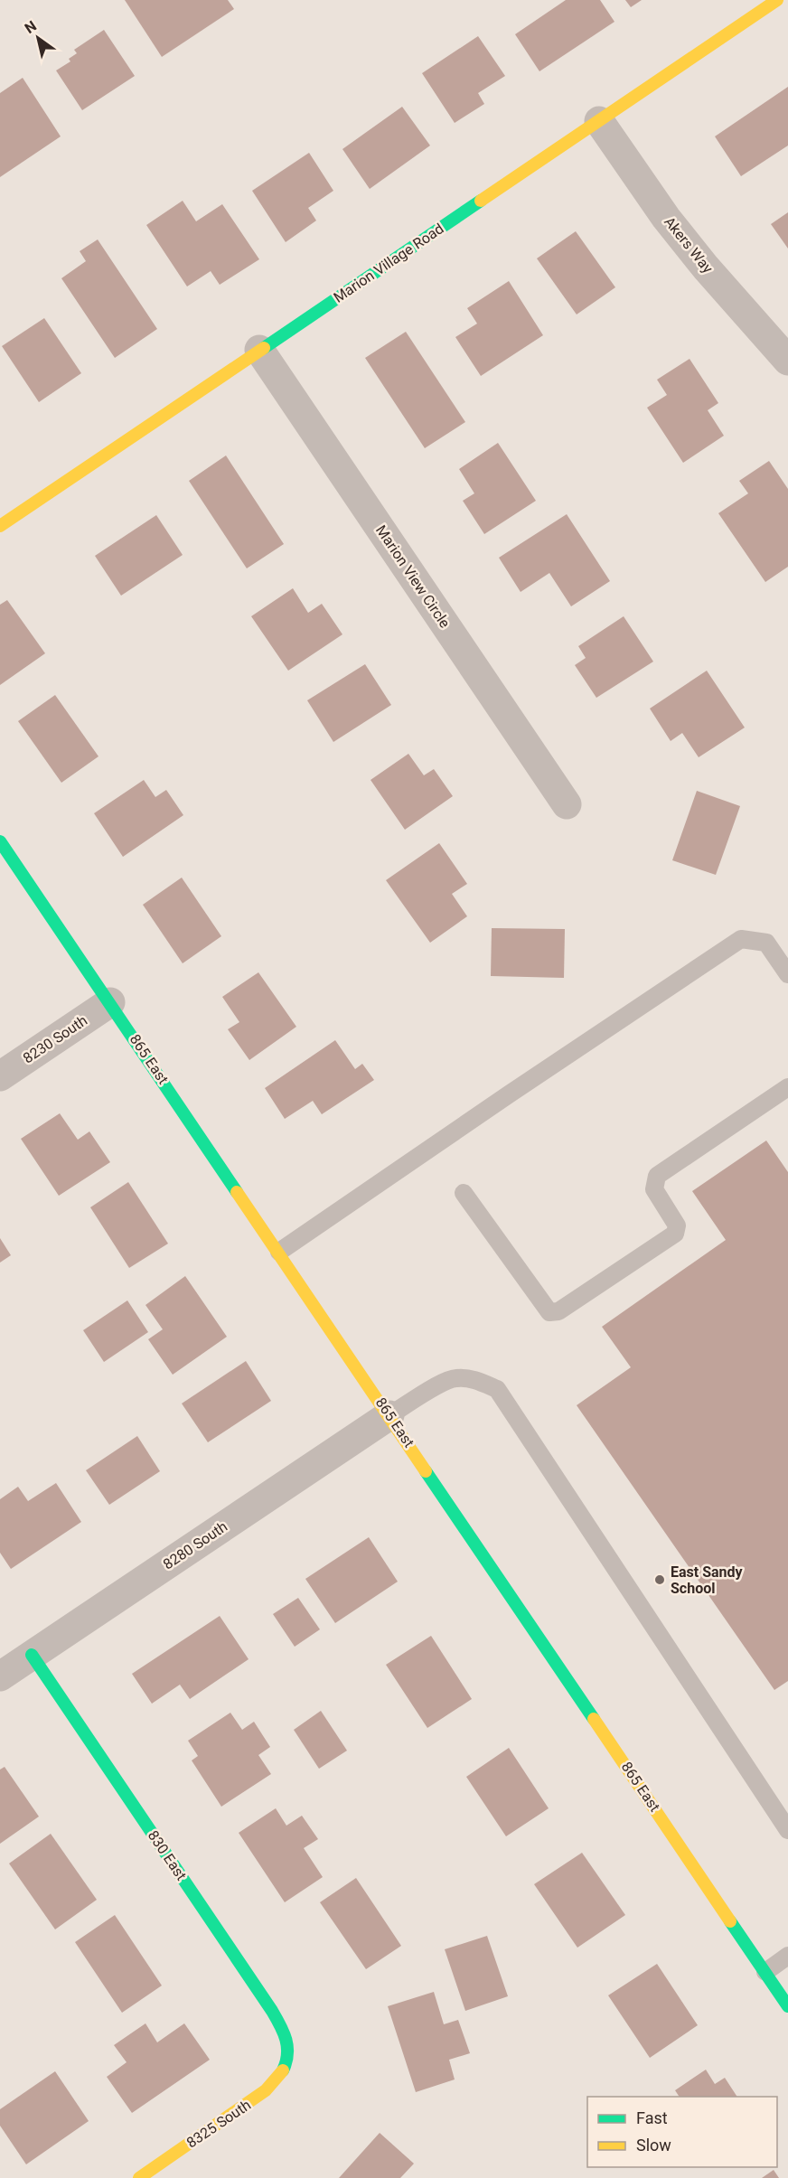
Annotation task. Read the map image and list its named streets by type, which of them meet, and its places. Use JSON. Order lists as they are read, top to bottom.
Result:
{
  "streets": {
    "street": [
      "Akers Way",
      "Marion Village Road",
      "Marion View Circle",
      "8230 South",
      "865 East",
      "8280 South",
      "830 East",
      "8325 South"
    ]
  },
  "crossings": [
    ["Akers Way", "Marion Village Road"],
    ["Marion Village Road", "Marion View Circle"],
    ["8230 South", "865 East"],
    ["865 East", "8280 South"],
    ["8280 South", "830 East"],
    ["830 East", "8325 South"]
  ],
  "places": ["East Sandy School"],
  "legend": ["Fast", "Slow"],
  "north": "top left"
}
